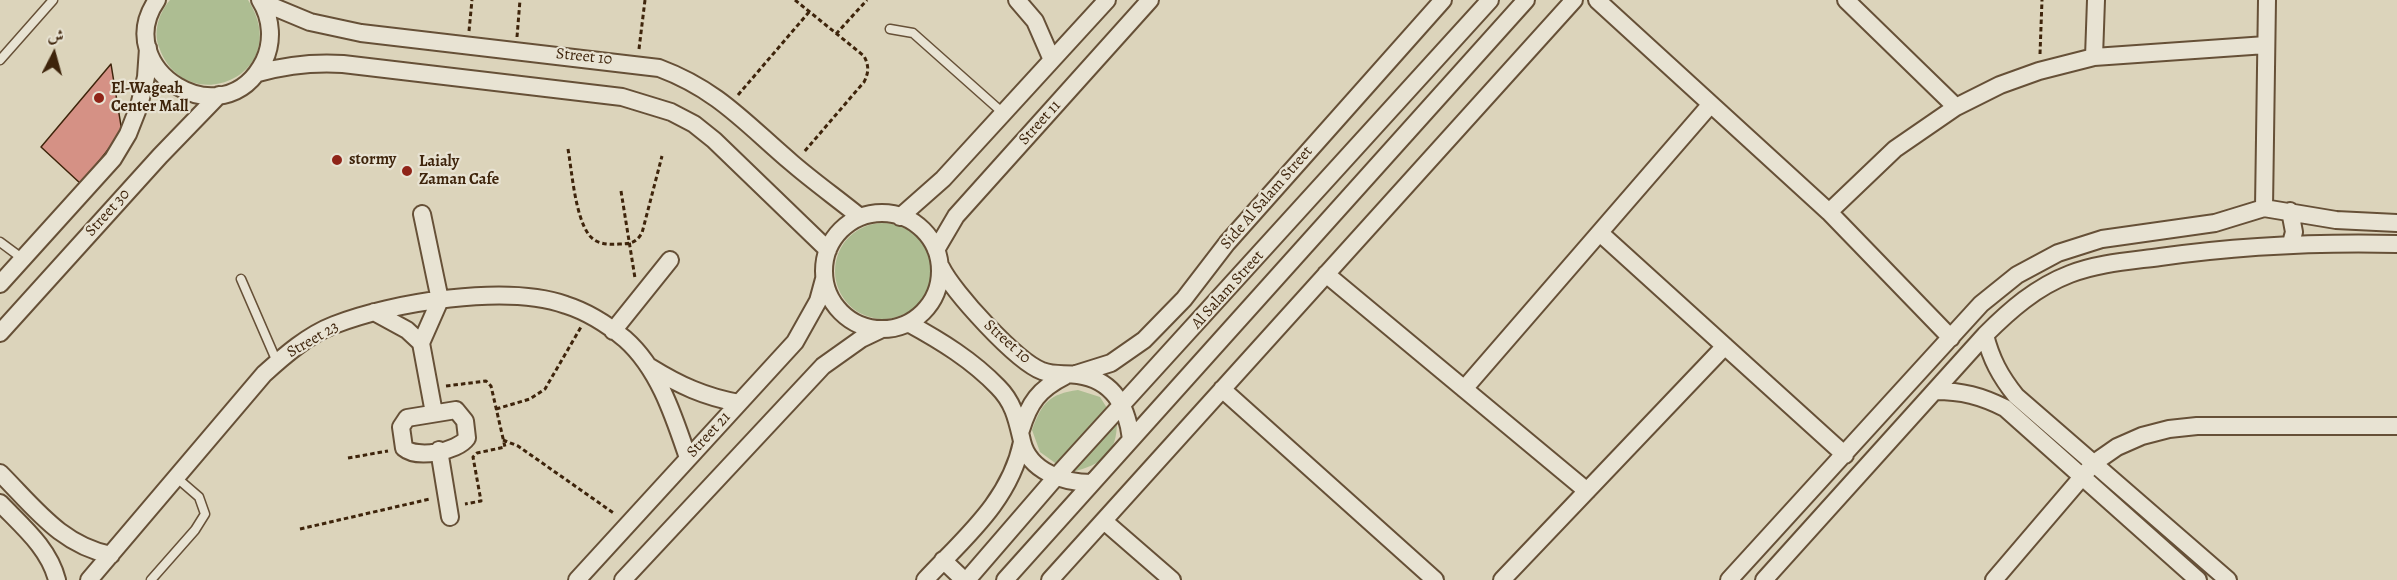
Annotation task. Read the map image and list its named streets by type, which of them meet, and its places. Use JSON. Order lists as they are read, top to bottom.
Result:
{
  "streets": {
    "street": [
      "Street 10",
      "Street 11",
      "Side Al Salam Street",
      "Street 30",
      "Al Salam Street",
      "Street 23",
      "Street 21"
    ]
  },
  "crossings": [
    ["Street 10", "Street 11"],
    ["Street 10", "Side Al Salam Street"],
    ["Street 10", "Al Salam Street"],
    ["Street 10", "Street 21"],
    ["Street 11", "Street 21"],
    ["Street 23", "Street 21"]
  ],
  "places": ["El-Wageah Center Mall", "stormy", "Laialy Zaman Cafe"],
  "north": "top"
}
